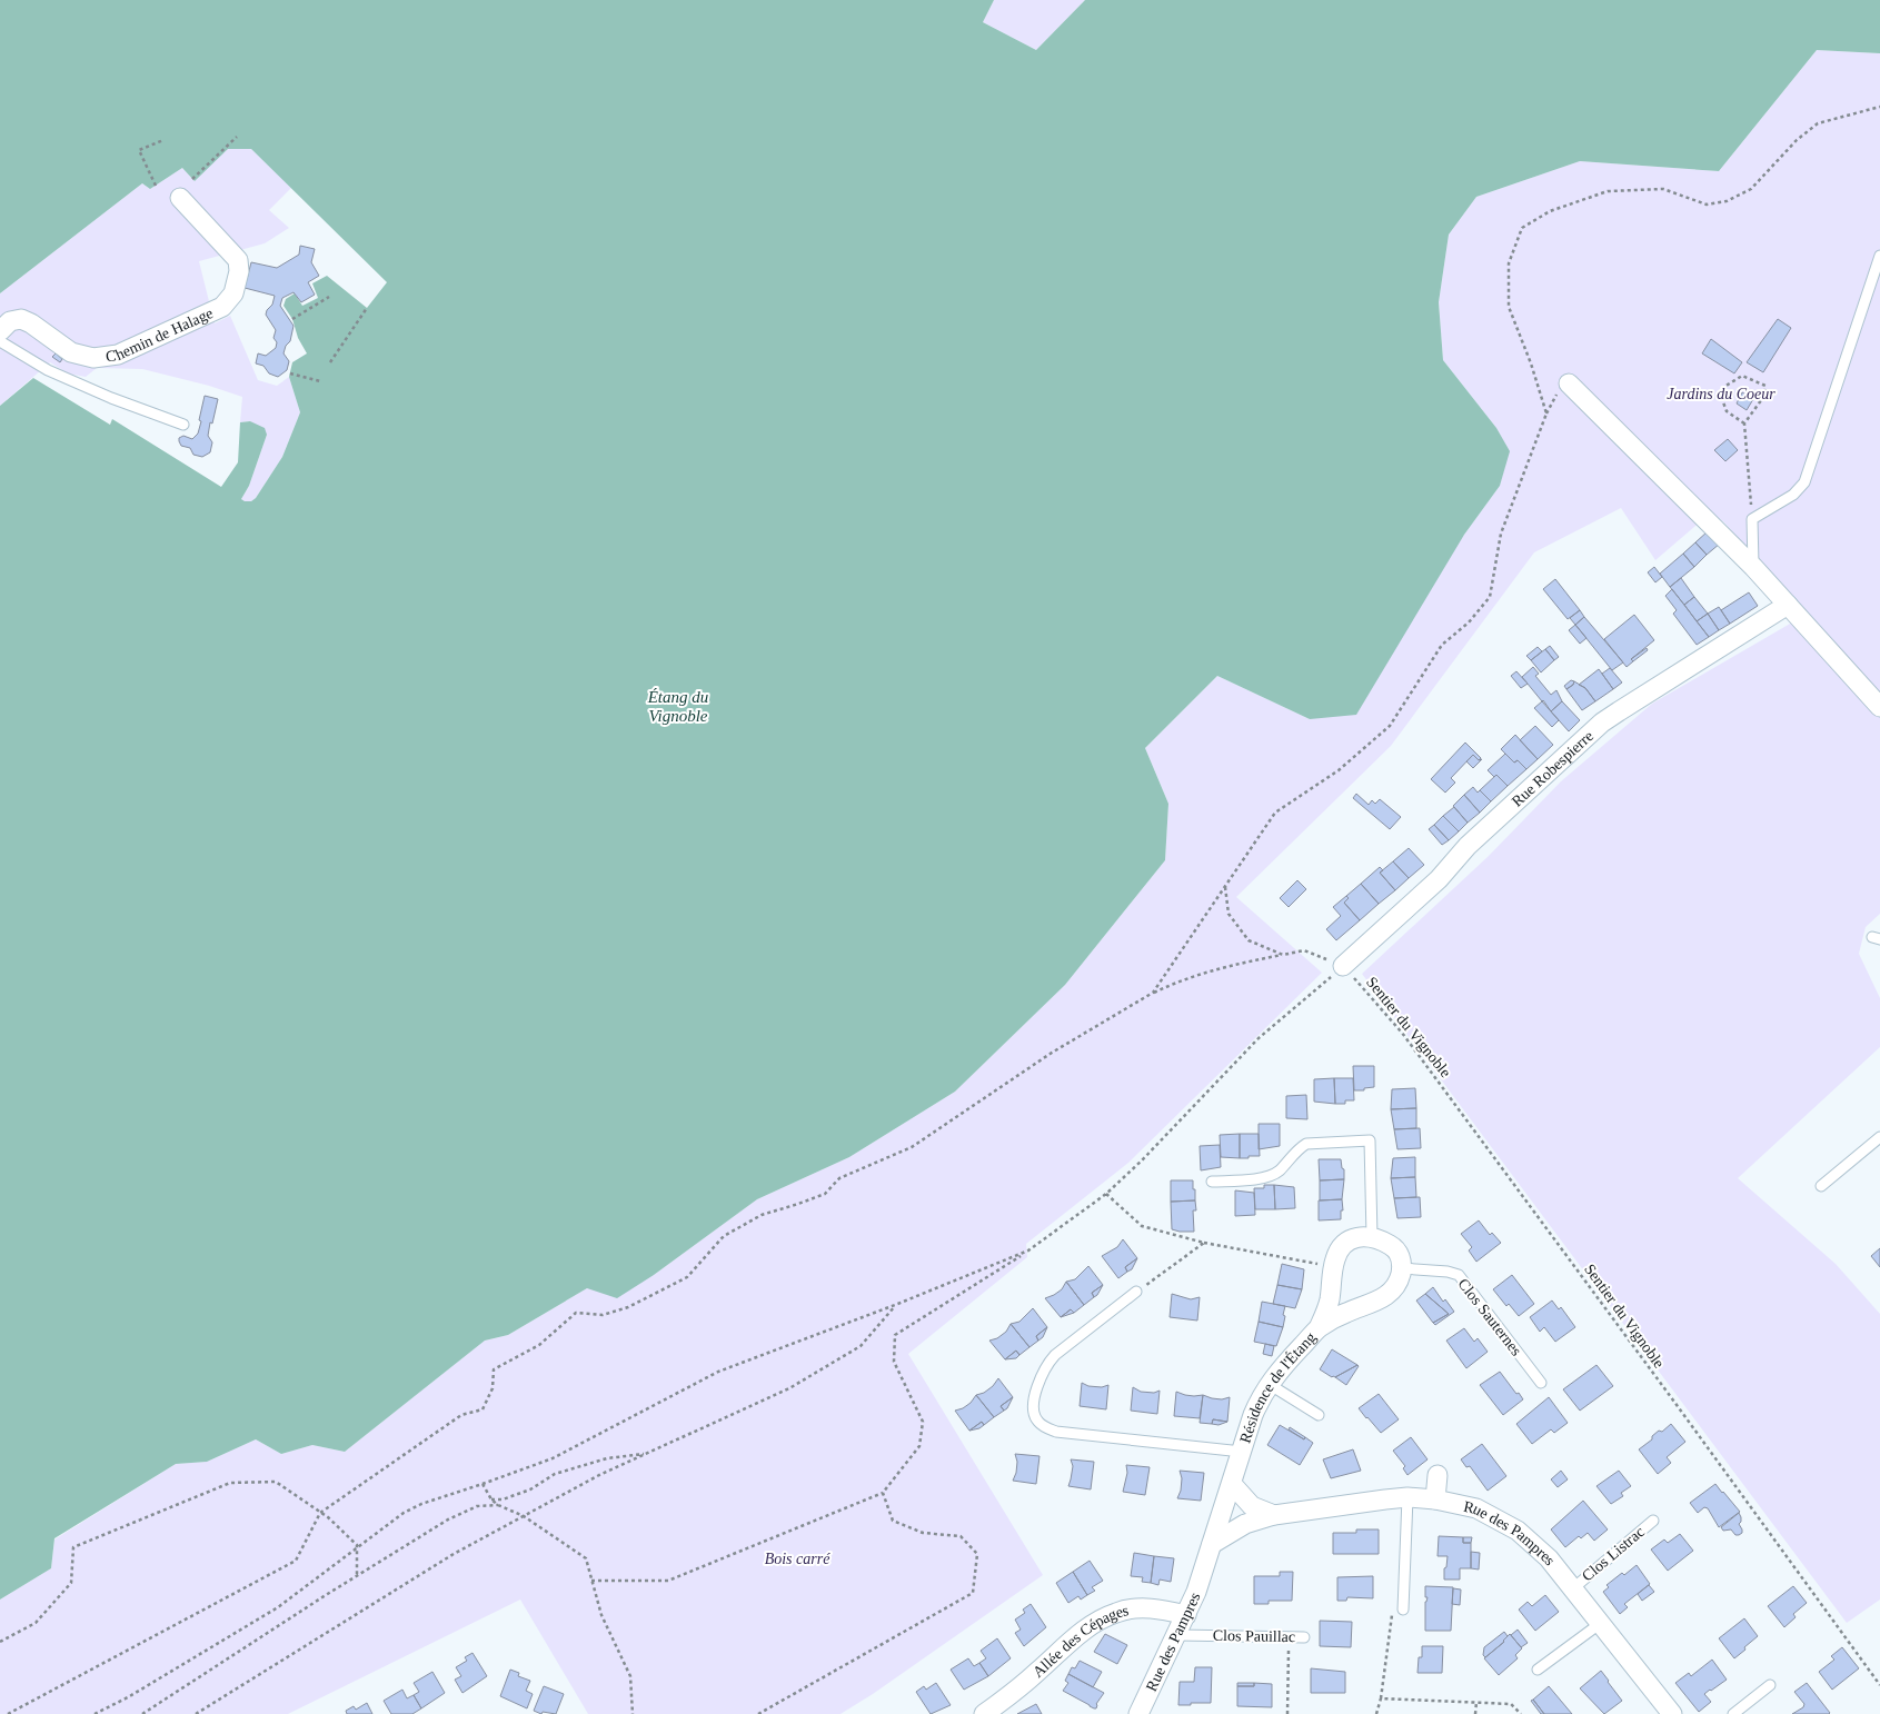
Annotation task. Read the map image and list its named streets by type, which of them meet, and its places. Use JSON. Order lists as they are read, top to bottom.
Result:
{
  "streets": {
    "street": [
      "Chemin de Halage",
      "Rue Robespierre",
      "Résidence de l'Étang",
      "Rue des Pampres",
      "Allée des Cépages"
    ],
    "lane": ["Clos Sauternes", "Clos Listrac", "Clos Pauillac"],
    "path": ["Sentier du Vignoble"]
  },
  "crossings": [
    ["Rue Robespierre", "Sentier du Vignoble"],
    ["Clos Sauternes", "Résidence de l'Étang"],
    ["Résidence de l'Étang", "Rue des Pampres"],
    ["Rue des Pampres", "Clos Listrac"],
    ["Rue des Pampres", "Clos Pauillac"],
    ["Rue des Pampres", "Allée des Cépages"]
  ],
  "water": ["Étang du Vignoble"],
  "parks": ["Jardins du Coeur", "Bois carré"]
}
